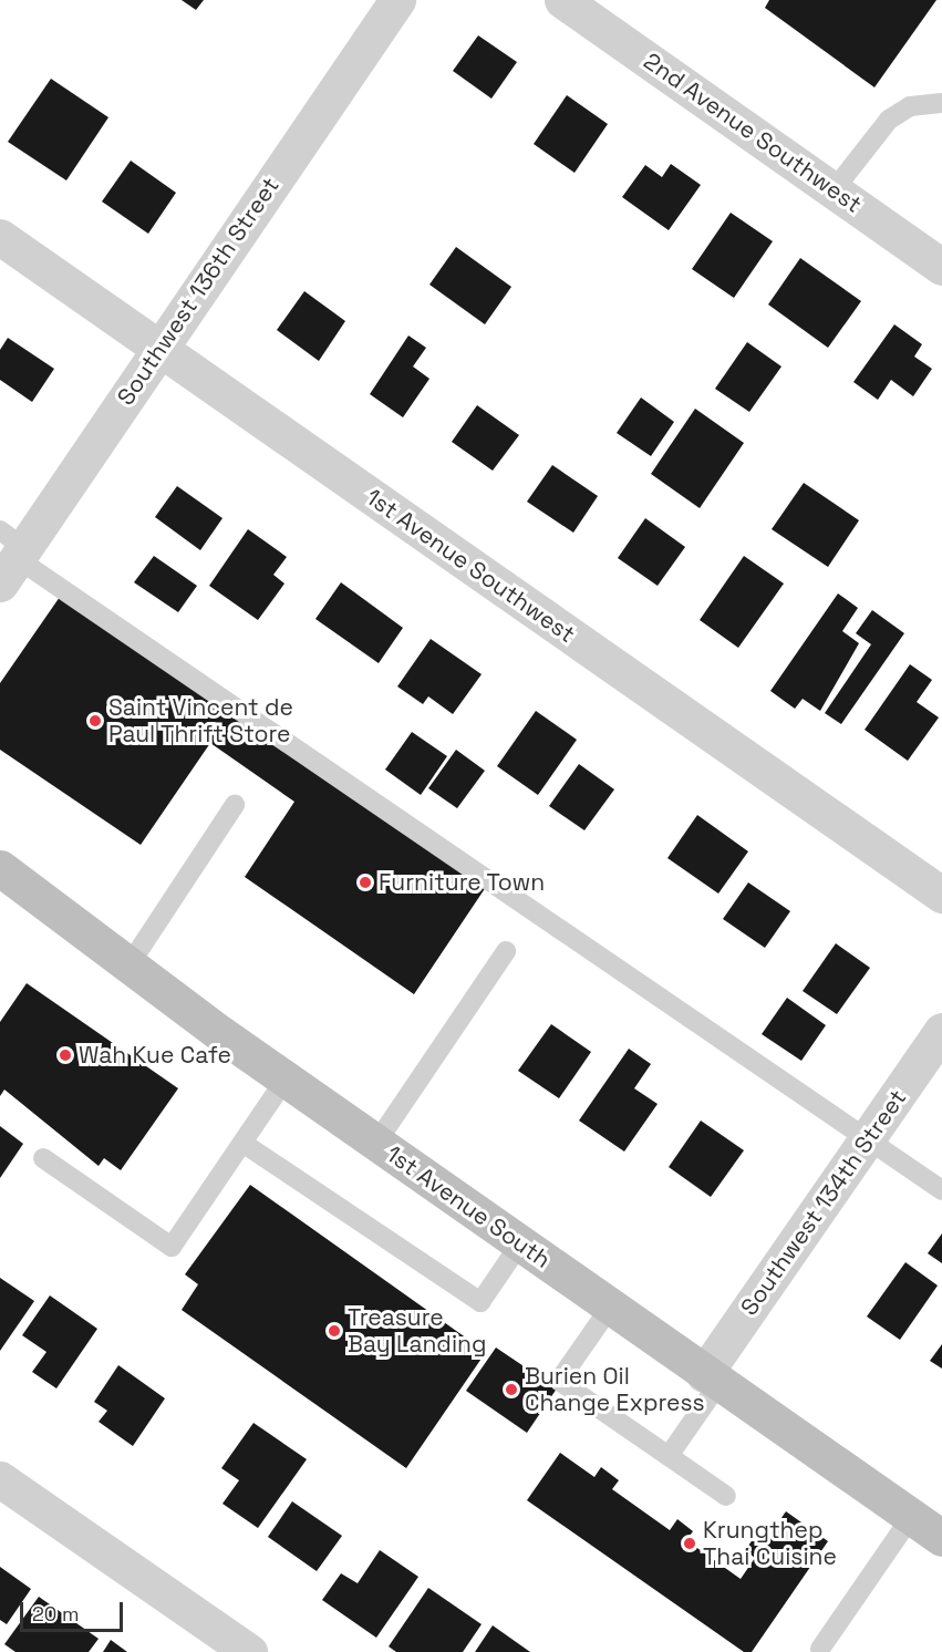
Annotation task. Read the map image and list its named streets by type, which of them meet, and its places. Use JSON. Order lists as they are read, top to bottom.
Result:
{
  "streets": {
    "main road": ["1st Avenue South"],
    "street": [
      "2nd Avenue Southwest",
      "Southwest 136th Street",
      "1st Avenue Southwest",
      "Southwest 134th Street"
    ]
  },
  "crossings": [
    ["Southwest 136th Street", "1st Avenue Southwest"],
    ["Southwest 134th Street", "1st Avenue South"]
  ],
  "places": [
    "Saint Vincent de Paul Thrift Store",
    "Furniture Town",
    "Wah Kue Cafe",
    "Treasure Bay Landing",
    "Burien Oil Change Express",
    "Krungthep Thai Cuisine"
  ],
  "scale_bar": "20 m"
}
